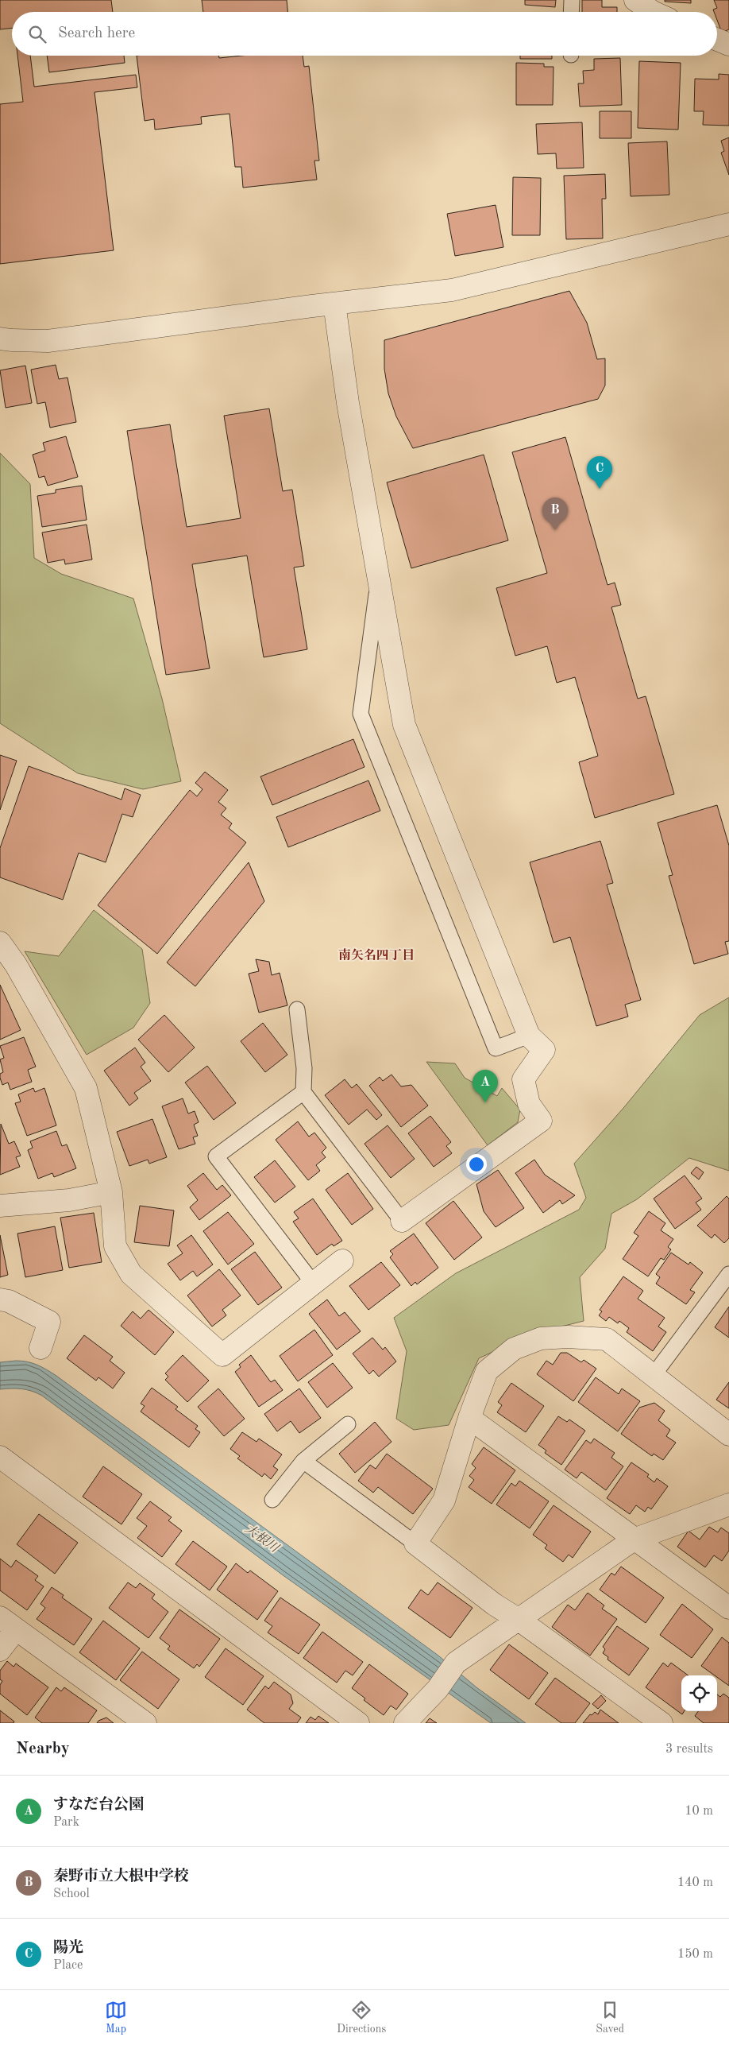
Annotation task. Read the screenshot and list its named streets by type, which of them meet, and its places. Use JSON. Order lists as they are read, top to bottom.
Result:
{
  "districts": ["南矢名四丁目"],
  "water": ["大根川"],
  "page": {
    "search": "Search here",
    "pins": ["C", "B", "A"],
    "heading": ["Nearby", "3 results"],
    "list": [
      {
        "mark": "A",
        "name": "すなだ台公園",
        "note": "Park",
        "value": "10 m"
      },
      {
        "mark": "B",
        "name": "秦野市立大根中学校",
        "note": "School",
        "value": "140 m"
      },
      {
        "mark": "C",
        "name": "陽光",
        "note": "Place",
        "value": "150 m"
      }
    ],
    "nav": ["Map", "Directions", "Saved"]
  }
}
